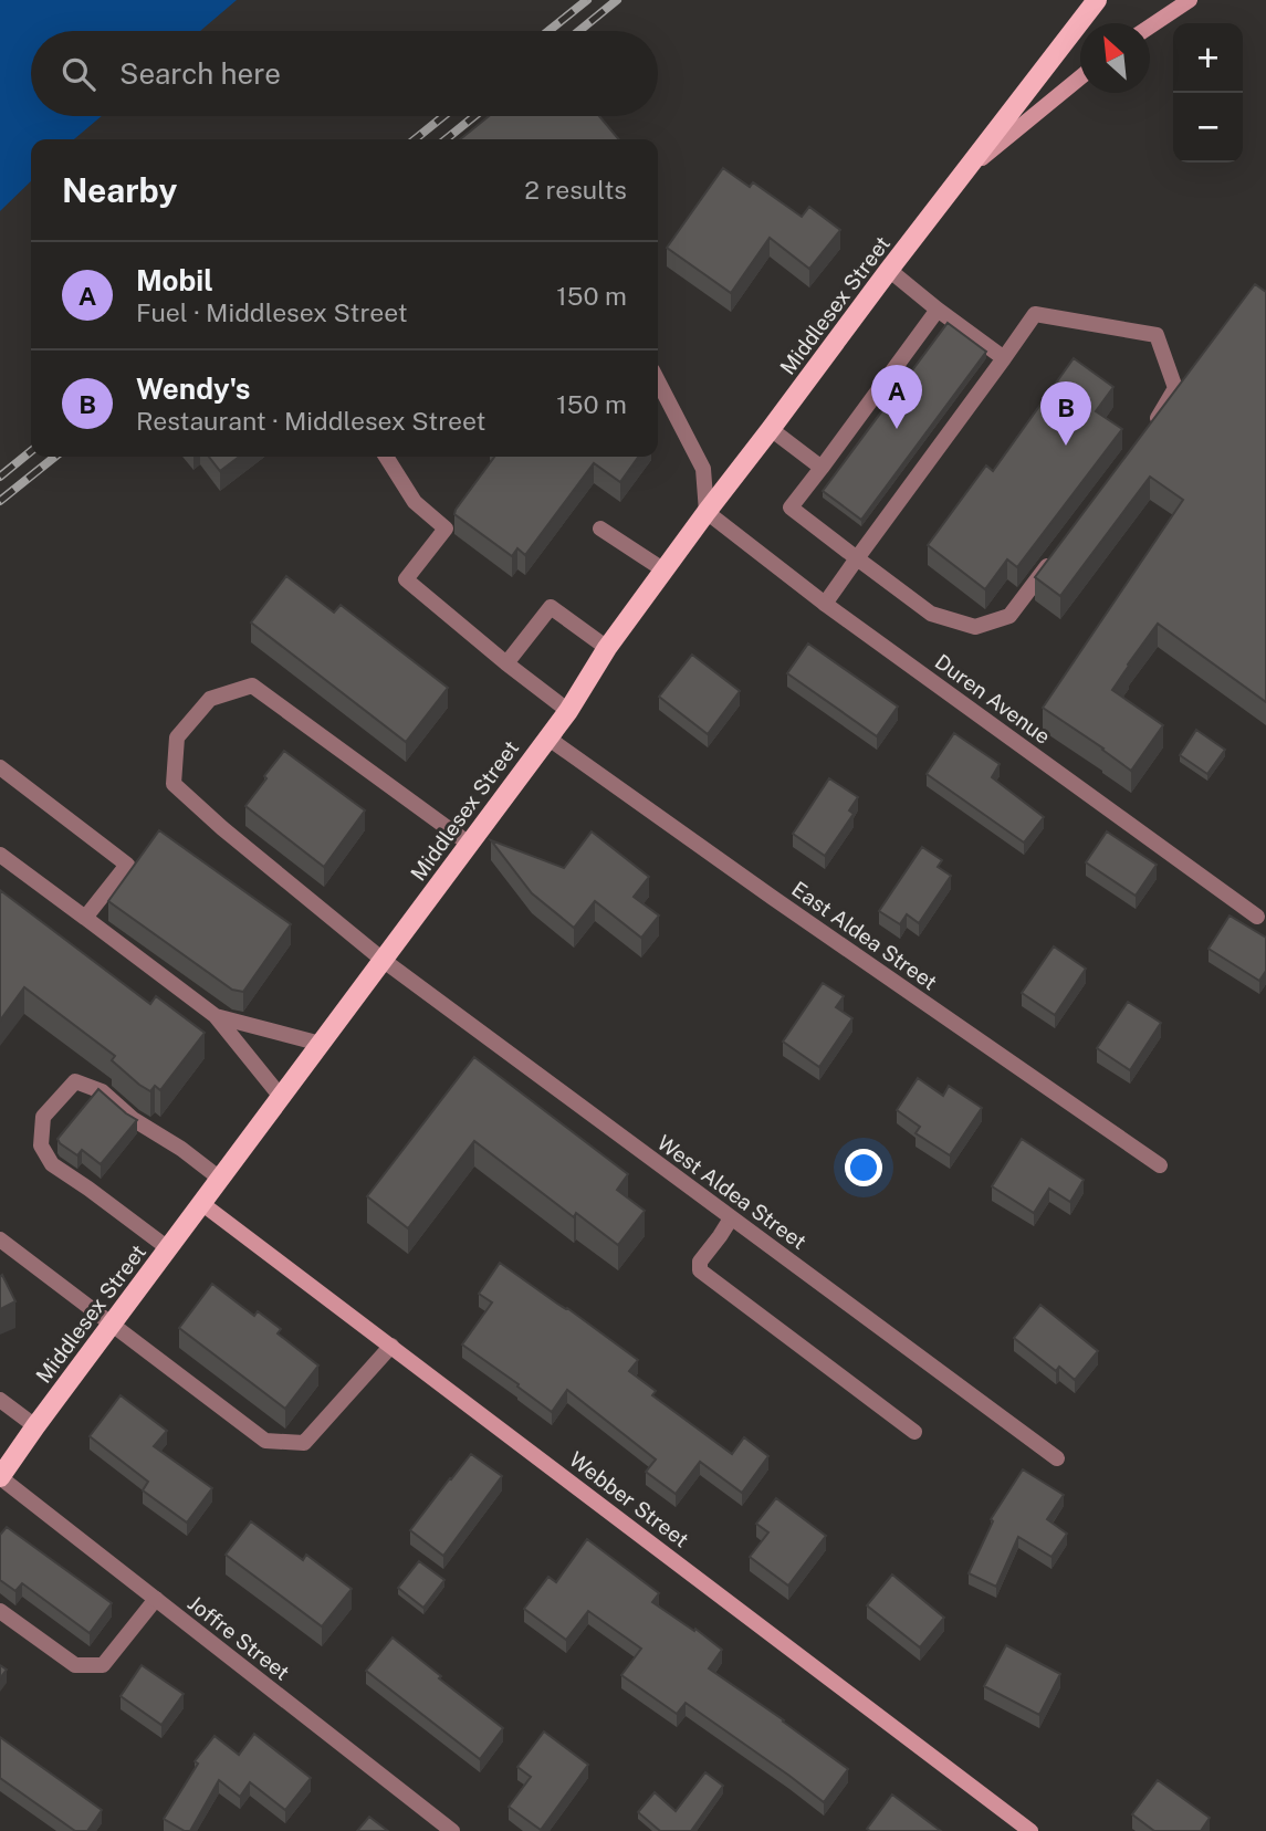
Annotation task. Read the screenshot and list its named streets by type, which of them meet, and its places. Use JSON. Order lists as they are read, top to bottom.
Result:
{
  "streets": {
    "main road": ["Middlesex Street"],
    "street": [
      "Duren Avenue",
      "East Aldea Street",
      "West Aldea Street",
      "Webber Street",
      "Joffre Street"
    ]
  },
  "crossings": [
    ["Middlesex Street", "Duren Avenue"],
    ["Middlesex Street", "East Aldea Street"],
    ["Middlesex Street", "West Aldea Street"],
    ["Middlesex Street", "Webber Street"],
    ["Middlesex Street", "Joffre Street"]
  ],
  "north": "top left",
  "page": {
    "map_buttons": ["+", "−"],
    "search": "Search here",
    "heading": ["Nearby", "2 results"],
    "list": [
      {
        "mark": "A",
        "name": "Mobil",
        "note": "Fuel · Middlesex Street",
        "value": "150 m"
      },
      {
        "mark": "B",
        "name": "Wendy's",
        "note": "Restaurant · Middlesex Street",
        "value": "150 m"
      }
    ],
    "pins": ["A", "B"]
  }
}
